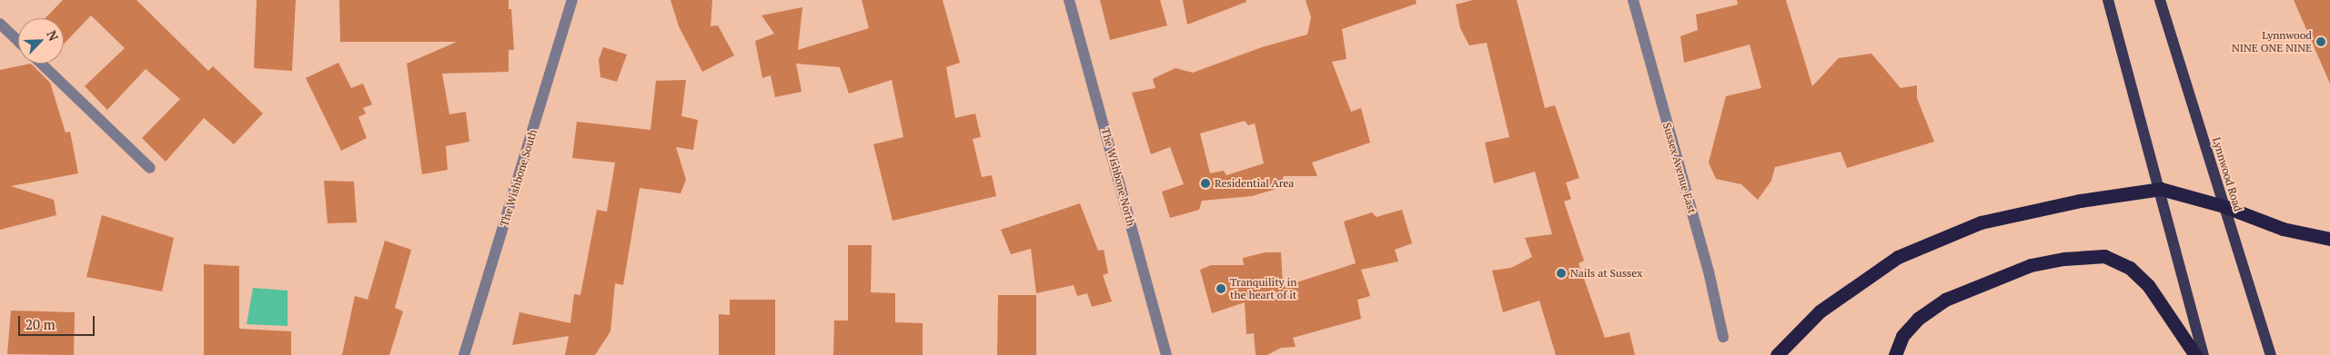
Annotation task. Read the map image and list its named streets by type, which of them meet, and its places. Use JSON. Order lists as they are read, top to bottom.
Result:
{
  "streets": {
    "main road": ["Lynnwood Road"],
    "street": ["Sussex Avenue East", "The Wishbone North", "The Wishbone South"]
  },
  "places": [
    "Lynnwood NINE ONE NINE",
    "Residential Area",
    "Nails at Sussex",
    "Tranquility in the heart of it"
  ],
  "scale_bar": "20 m",
  "north": "top right"
}
